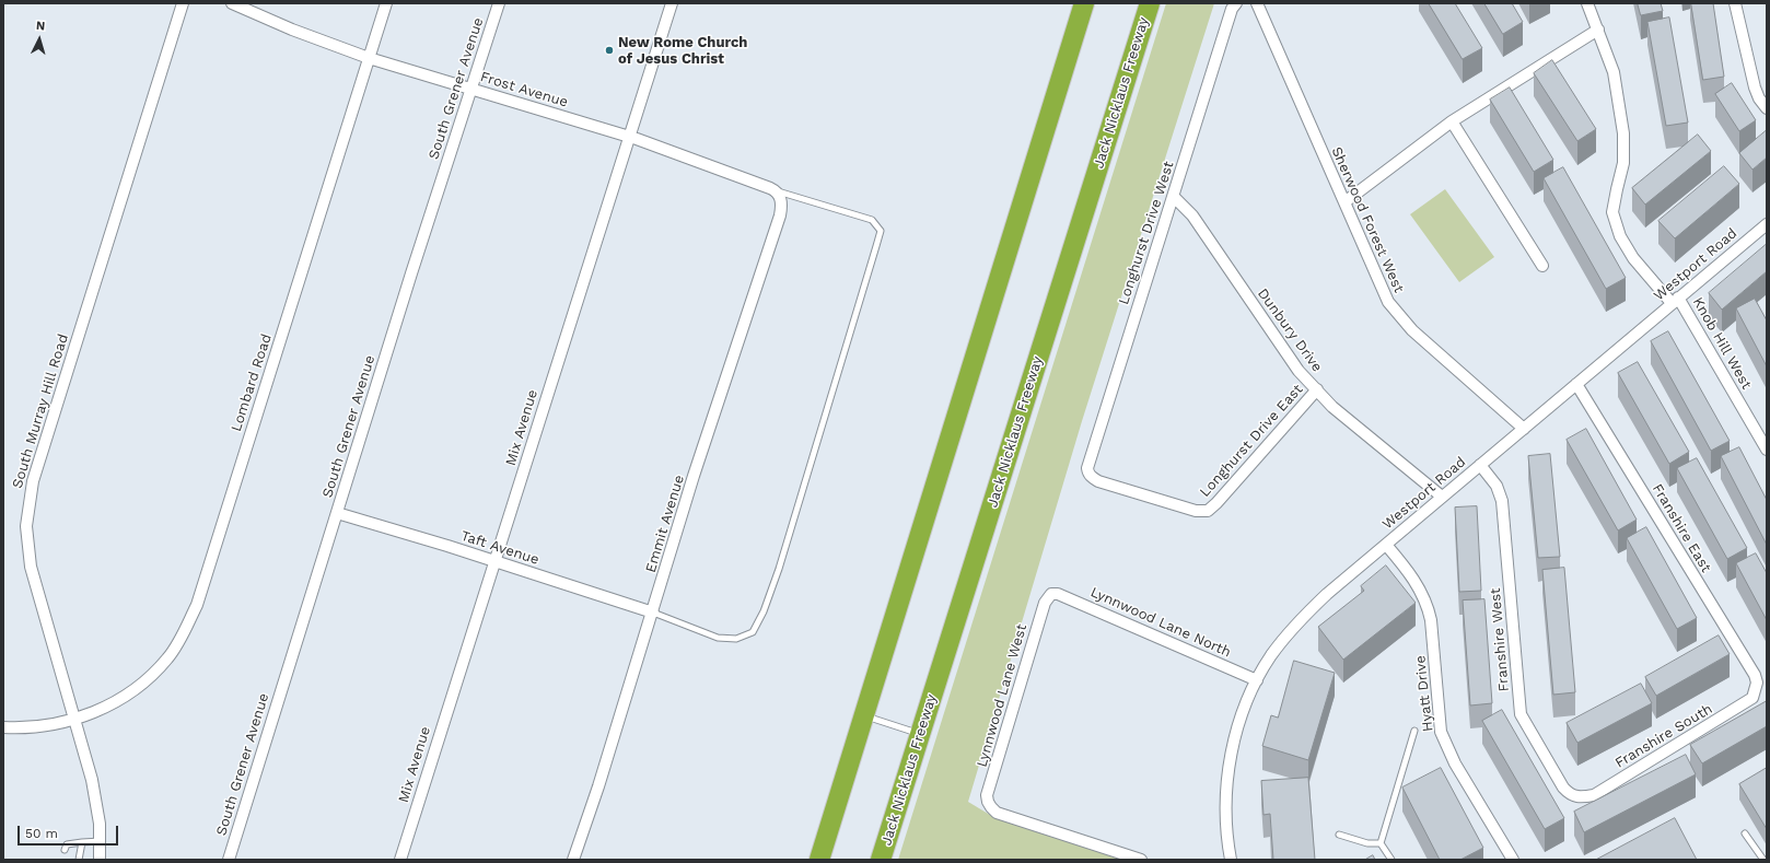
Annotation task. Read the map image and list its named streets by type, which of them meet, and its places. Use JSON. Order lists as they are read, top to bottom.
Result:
{
  "streets": {
    "highway": ["Jack Nicklaus Freeway"],
    "street": [
      "South Grener Avenue",
      "Frost Avenue",
      "Sherwood Forest West",
      "Longhurst Drive West",
      "Westport Road",
      "Dunbury Drive",
      "Knob Hill West",
      "Lombard Road",
      "South Murray Hill Road",
      "Mix Avenue",
      "Longhurst Drive East",
      "Emmit Avenue",
      "Franshire East",
      "Taft Avenue",
      "Lynnwood Lane North",
      "Franshire West",
      "Hyatt Drive",
      "Lynnwood Lane West",
      "Franshire South"
    ]
  },
  "crossings": [
    ["South Grener Avenue", "Frost Avenue"],
    ["South Grener Avenue", "Taft Avenue"],
    ["Frost Avenue", "Lombard Road"],
    ["Frost Avenue", "Mix Avenue"],
    ["Frost Avenue", "Emmit Avenue"],
    ["Sherwood Forest West", "Westport Road"],
    ["Longhurst Drive West", "Dunbury Drive"],
    ["Longhurst Drive West", "Longhurst Drive East"],
    ["Westport Road", "Dunbury Drive"],
    ["Westport Road", "Knob Hill West"],
    ["Westport Road", "Franshire East"],
    ["Westport Road", "Lynnwood Lane North"],
    ["Westport Road", "Franshire West"],
    ["Westport Road", "Hyatt Drive"],
    ["Dunbury Drive", "Longhurst Drive East"],
    ["Lombard Road", "South Murray Hill Road"],
    ["Mix Avenue", "Taft Avenue"],
    ["Emmit Avenue", "Taft Avenue"],
    ["Franshire East", "Franshire South"],
    ["Lynnwood Lane North", "Lynnwood Lane West"],
    ["Franshire West", "Franshire South"]
  ],
  "places": ["New Rome Church of Jesus Christ"],
  "scale_bar": "50 m",
  "north": "top"
}
